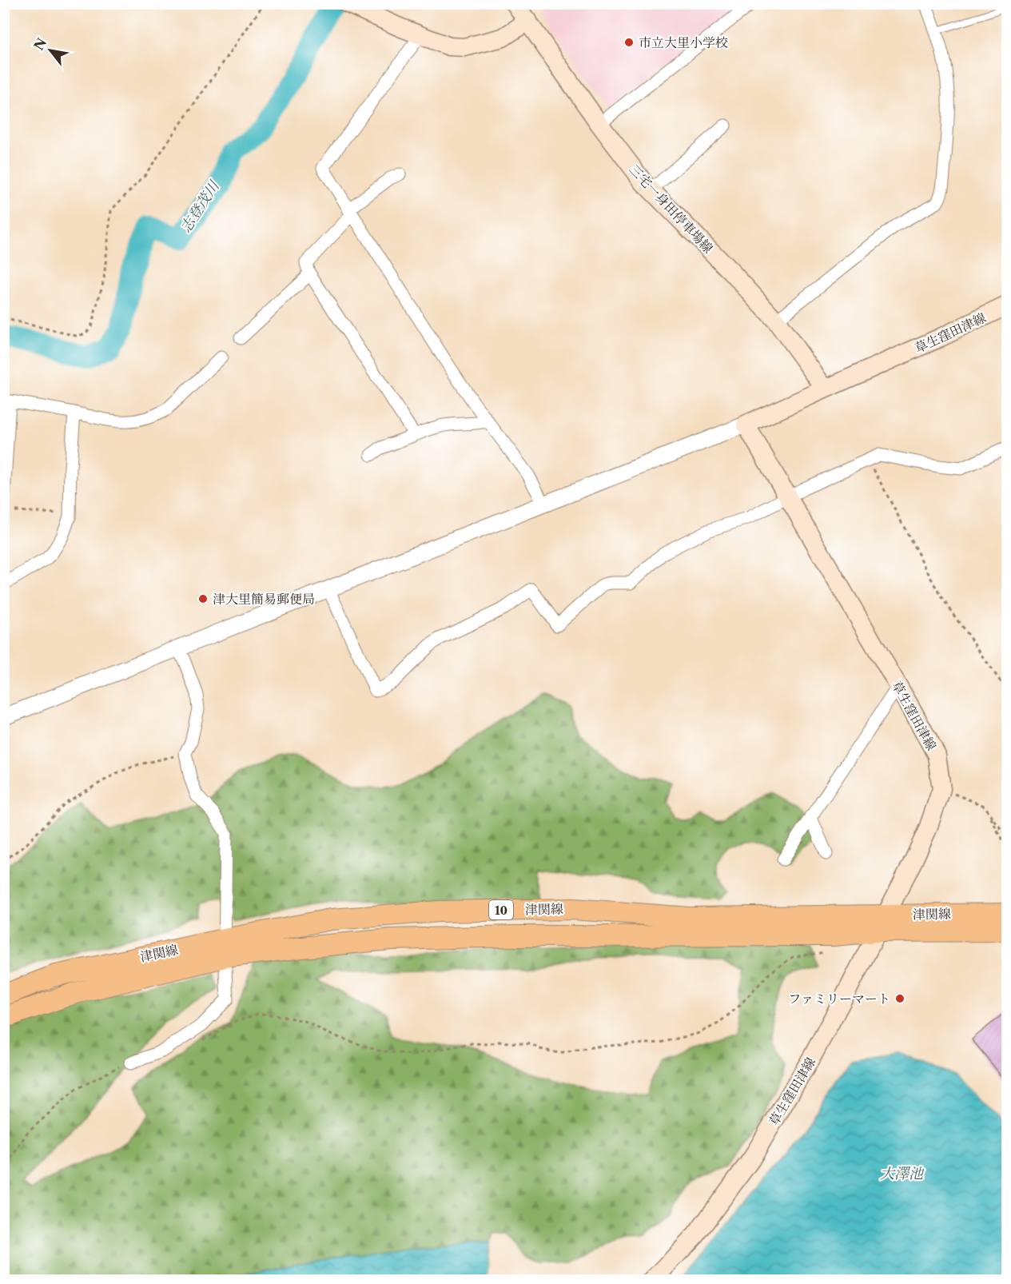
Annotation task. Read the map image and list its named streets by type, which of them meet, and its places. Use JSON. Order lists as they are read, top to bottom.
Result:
{
  "streets": {
    "main road": [
      "三宅一身田停車場線",
      "草生窪田津線",
      "津関線",
      "10"
    ]
  },
  "crossings": [
    ["三宅一身田停車場線", "草生窪田津線"],
    ["草生窪田津線", "津関線"]
  ],
  "water": ["志登茂川", "大澤池"],
  "places": ["市立大里小学校", "津大里簡易郵便局", "ファミリーマート"],
  "north": "top left"
}
